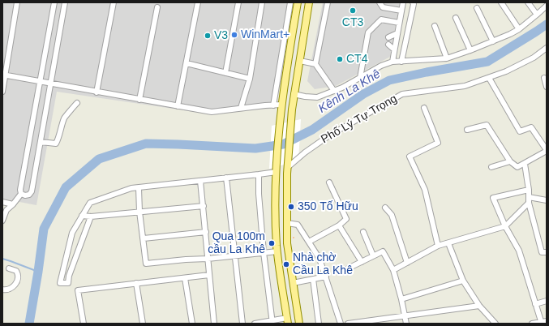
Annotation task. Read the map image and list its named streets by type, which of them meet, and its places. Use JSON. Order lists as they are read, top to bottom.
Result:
{
  "streets": {
    "street": ["Phố Lý Tự Trọng"]
  },
  "water": ["Kênh La Khê"],
  "places": [
    "CT3",
    "WinMart+",
    "V3",
    "CT4",
    "350 Tố Hữu",
    "Qua 100m cầu La Khê",
    "Nhà chờ Cầu La Khê"
  ]
}
